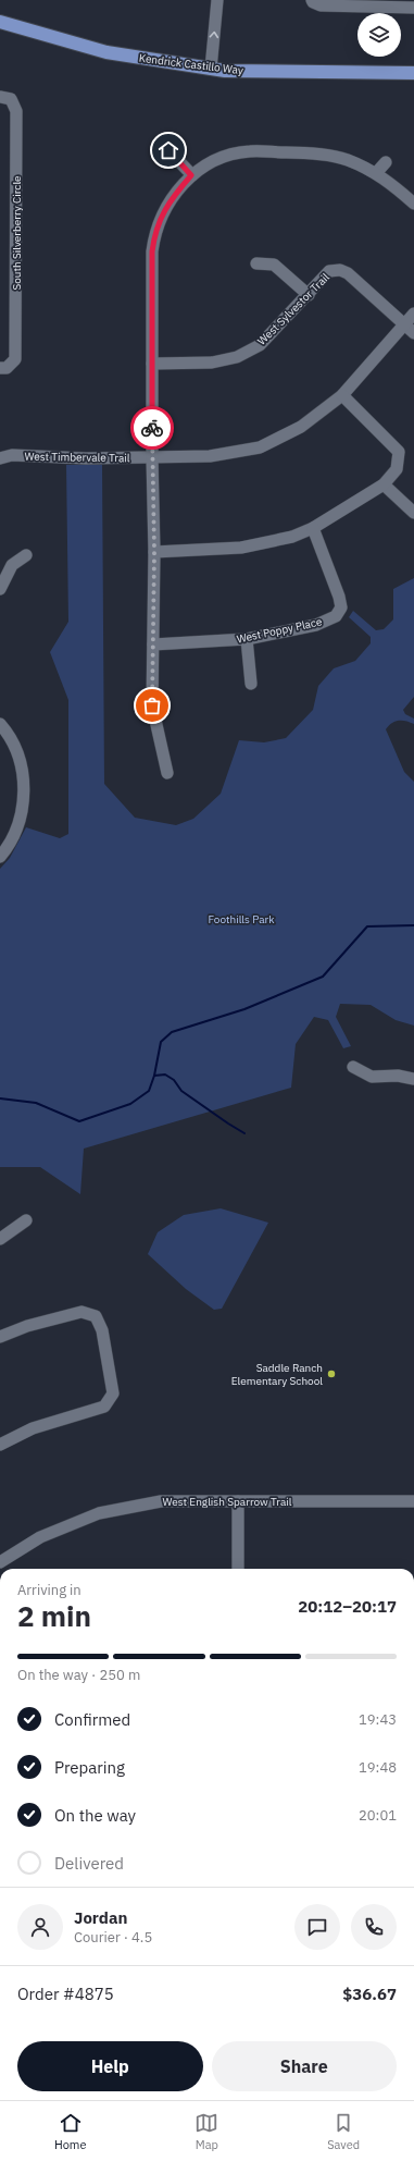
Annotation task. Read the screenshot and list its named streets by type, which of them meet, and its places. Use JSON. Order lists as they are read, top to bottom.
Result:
{
  "streets": {
    "main road": ["Kendrick Castillo Way"],
    "street": [
      "South Silverberry Circle",
      "West Sylvestor Trail",
      "West Timbervale Trail",
      "West Poppy Place",
      "West English Sparrow Trail"
    ]
  },
  "crossings": [
    ["West Sylvestor Trail", "West Timbervale Trail"]
  ],
  "parks": ["Foothills Park"],
  "places": ["Saddle Ranch Elementary School"],
  "page": {
    "heading": ["2 min", "Arriving in", "20:12–20:17"],
    "panel": [
      "Jordan",
      "Courier · 4.5",
      "Order #4875",
      "$36.67"
    ],
    "bar": "On the way · 250 m",
    "list": [
      ["Confirmed", "19:43"],
      ["Preparing", "19:48"],
      ["On the way", "20:01"],
      "Delivered"
    ],
    "buttons": ["Help", "Share"],
    "tabs": ["Home", "Map", "Saved"]
  }
}
